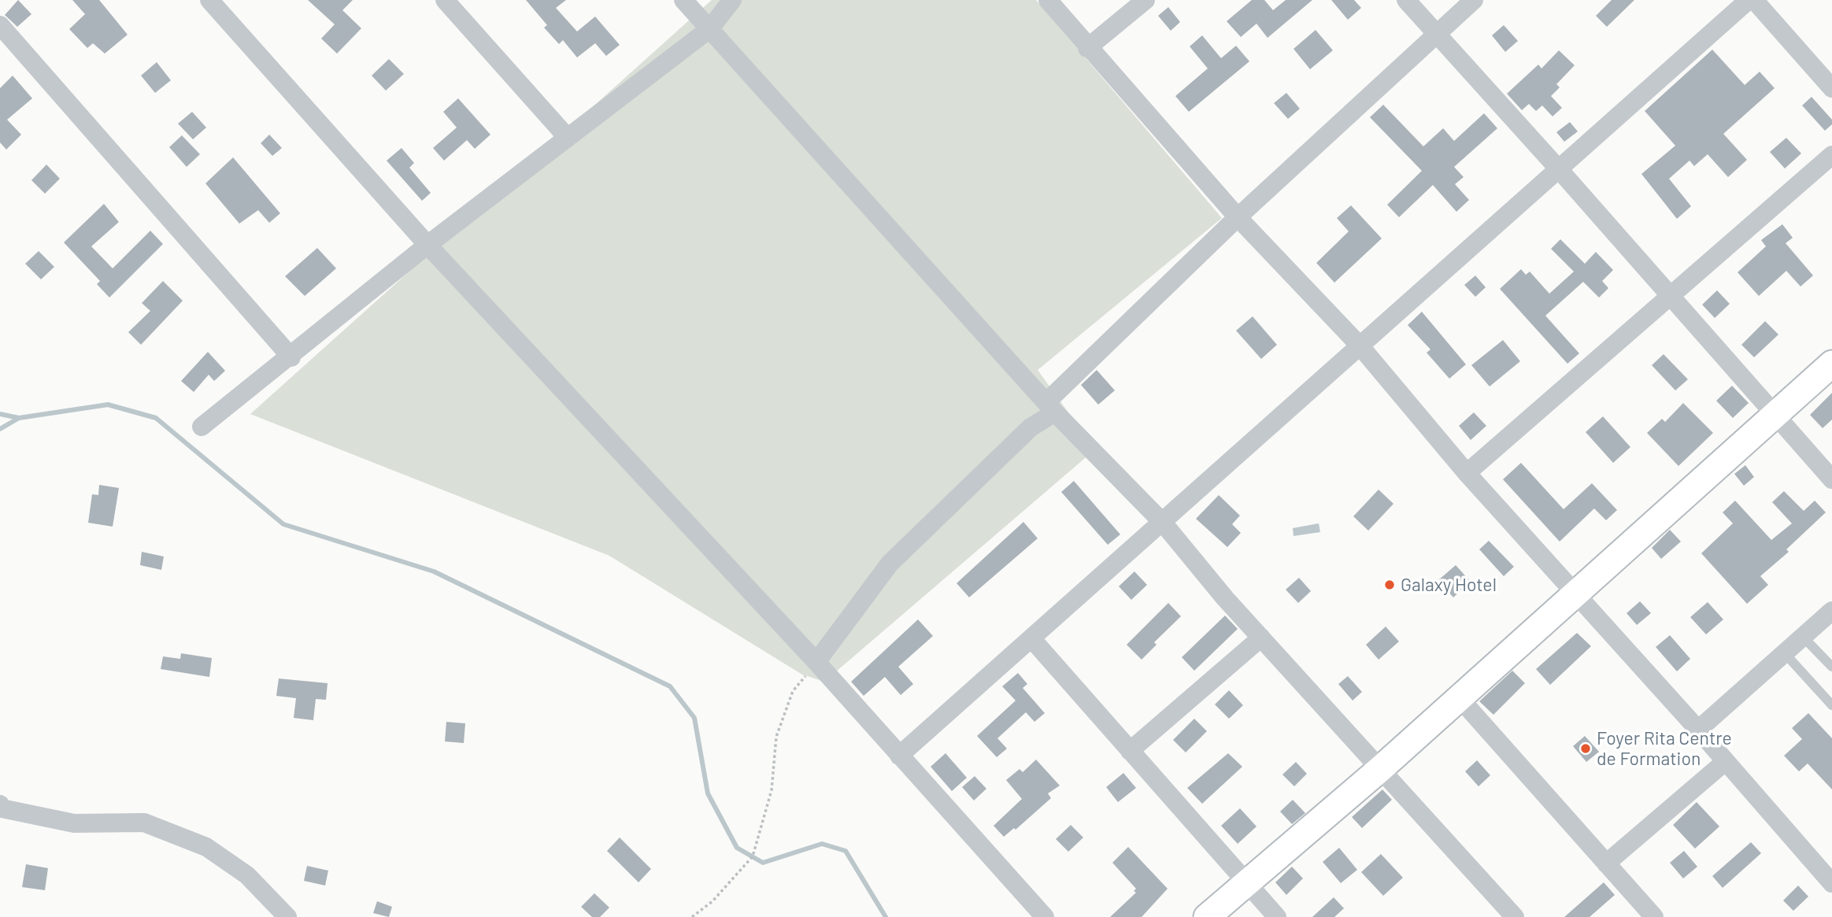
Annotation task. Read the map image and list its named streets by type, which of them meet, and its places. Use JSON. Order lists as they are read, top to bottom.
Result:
{
  "places": ["Galaxy Hotel", "Foyer Rita Centre de Formation"]
}
